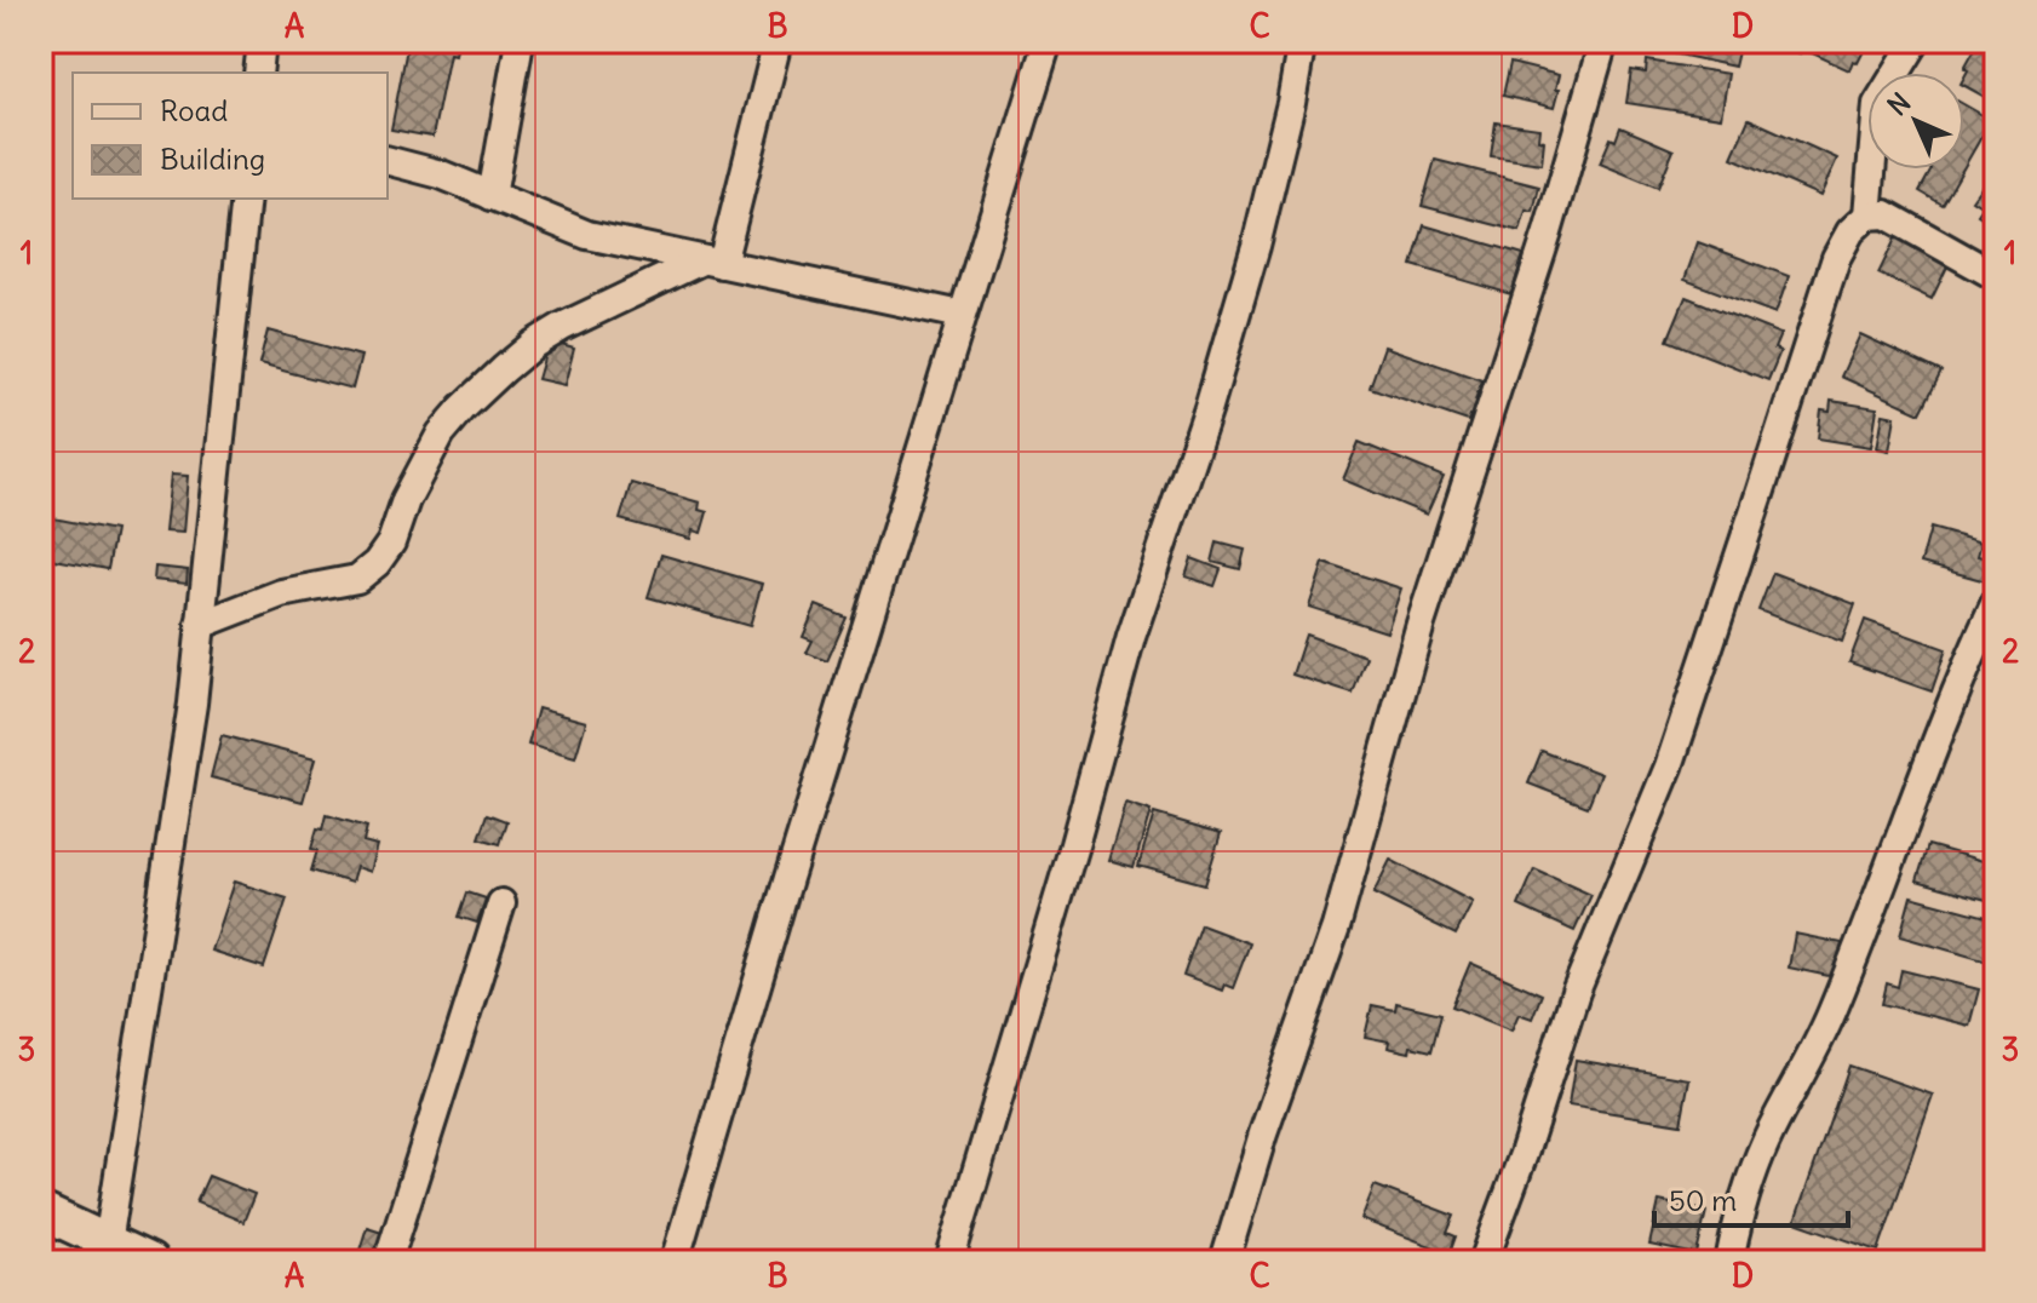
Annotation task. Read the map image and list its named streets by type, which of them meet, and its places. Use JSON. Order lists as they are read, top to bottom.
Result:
{
  "legend": ["Road", "Building"],
  "scale_bar": "50 m",
  "north": "top left",
  "grid": {
    "columns": [
      "A",
      "B",
      "C",
      "D"
    ],
    "rows": ["1", "2", "3"]
  }
}
